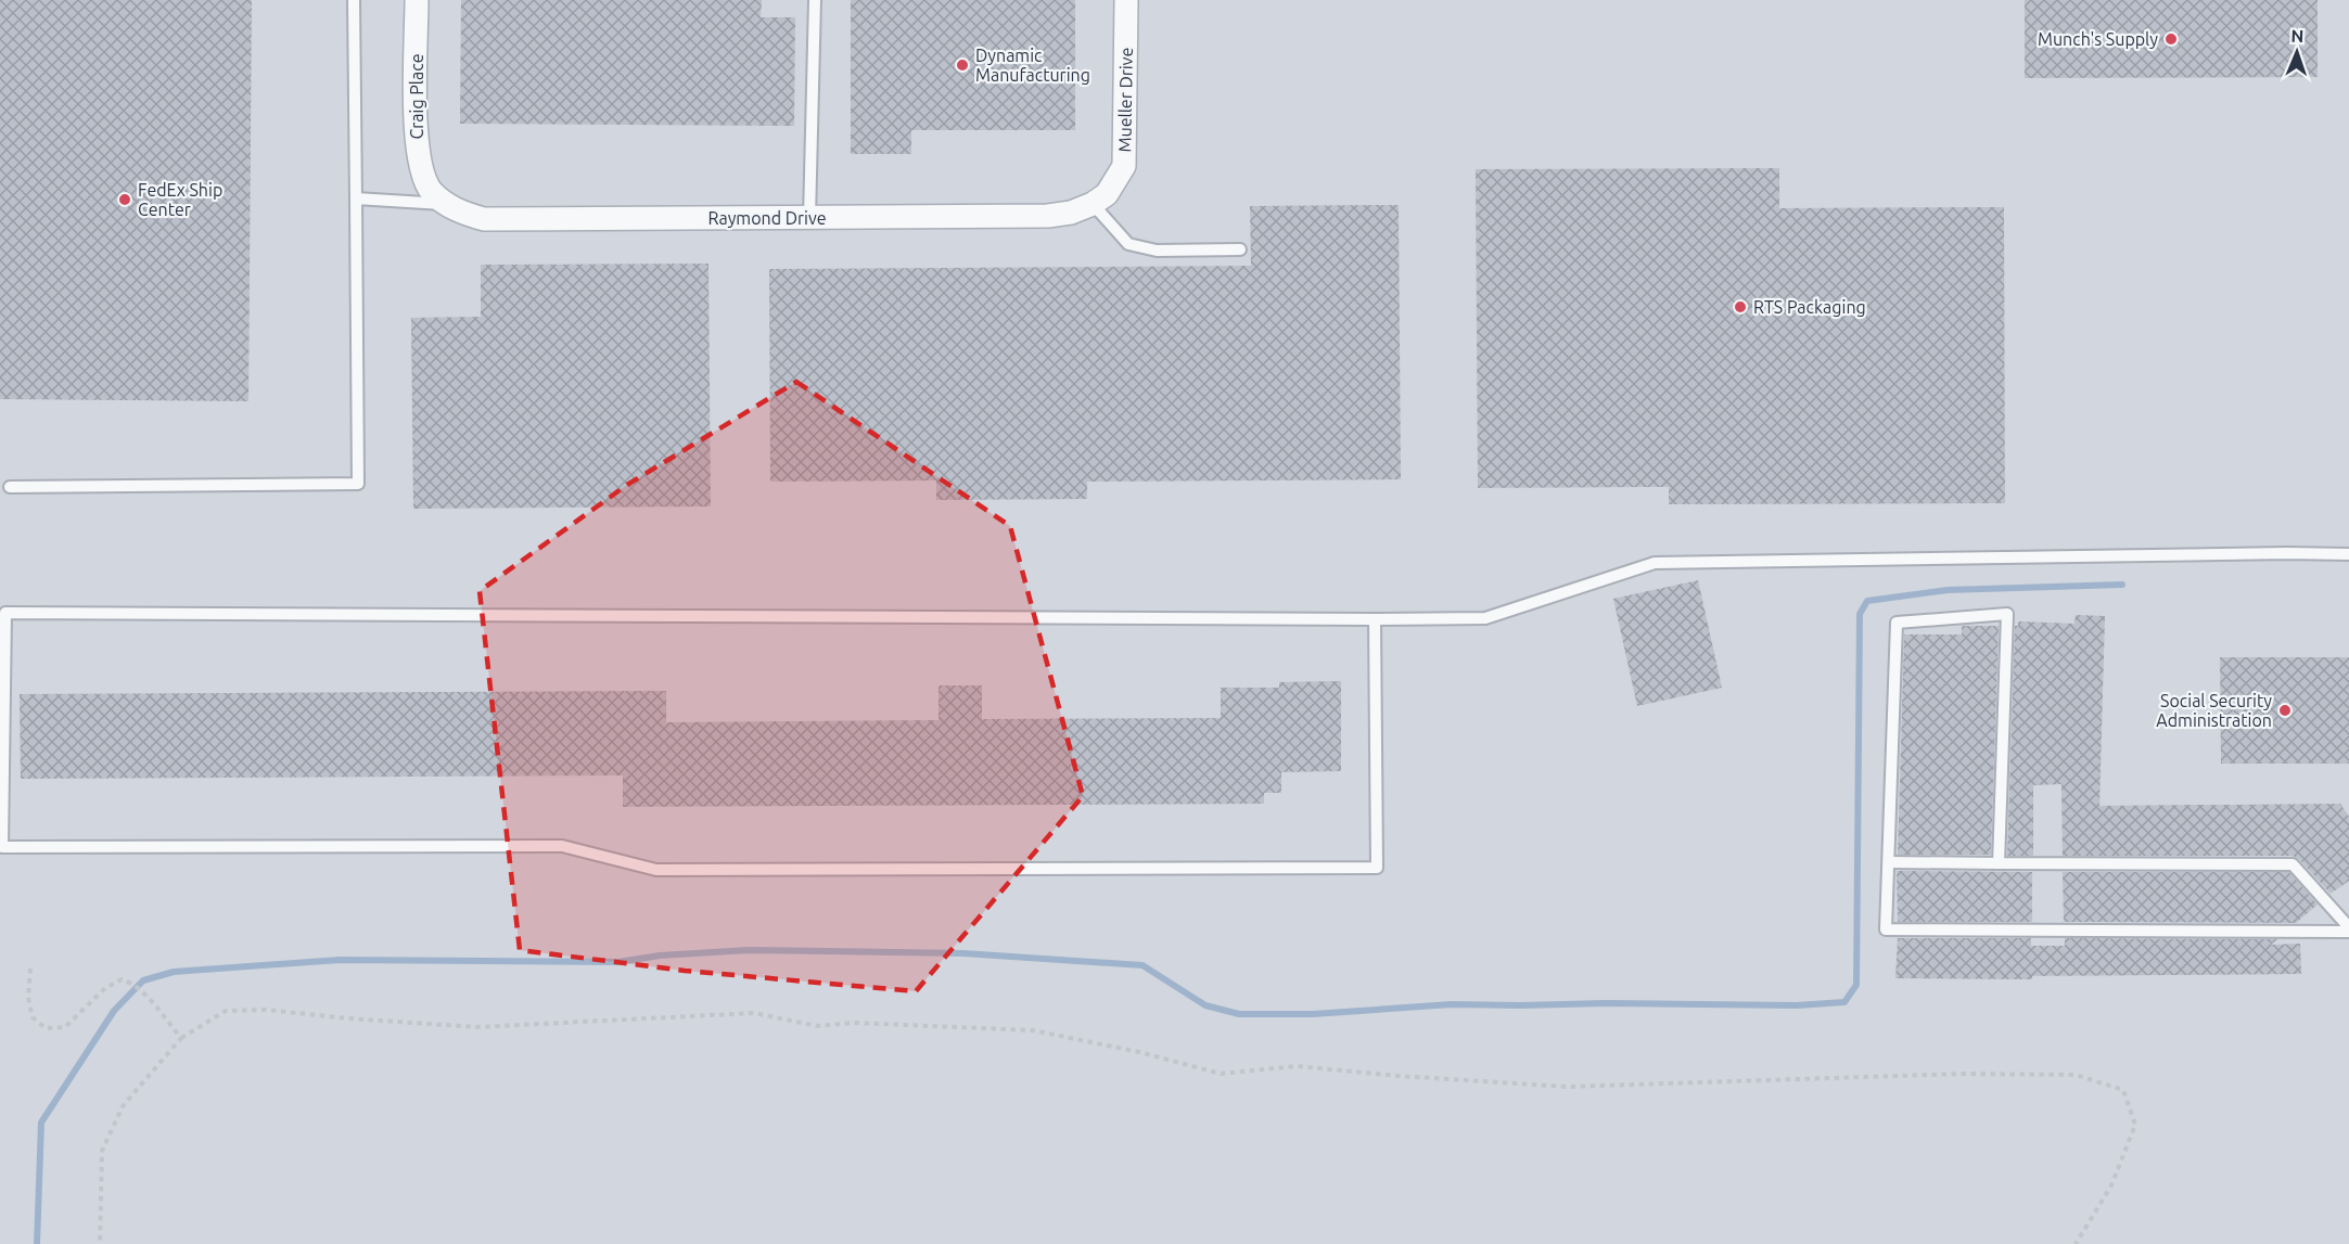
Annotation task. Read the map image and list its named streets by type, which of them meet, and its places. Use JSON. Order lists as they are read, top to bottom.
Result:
{
  "streets": {
    "street": ["Craig Place", "Mueller Drive", "Raymond Drive"]
  },
  "crossings": [
    ["Craig Place", "Raymond Drive"],
    ["Mueller Drive", "Raymond Drive"]
  ],
  "places": [
    "Munch's Supply",
    "Dynamic Manufacturing",
    "FedEx Ship Center",
    "RTS Packaging",
    "Social Security Administration"
  ],
  "north": "top"
}
